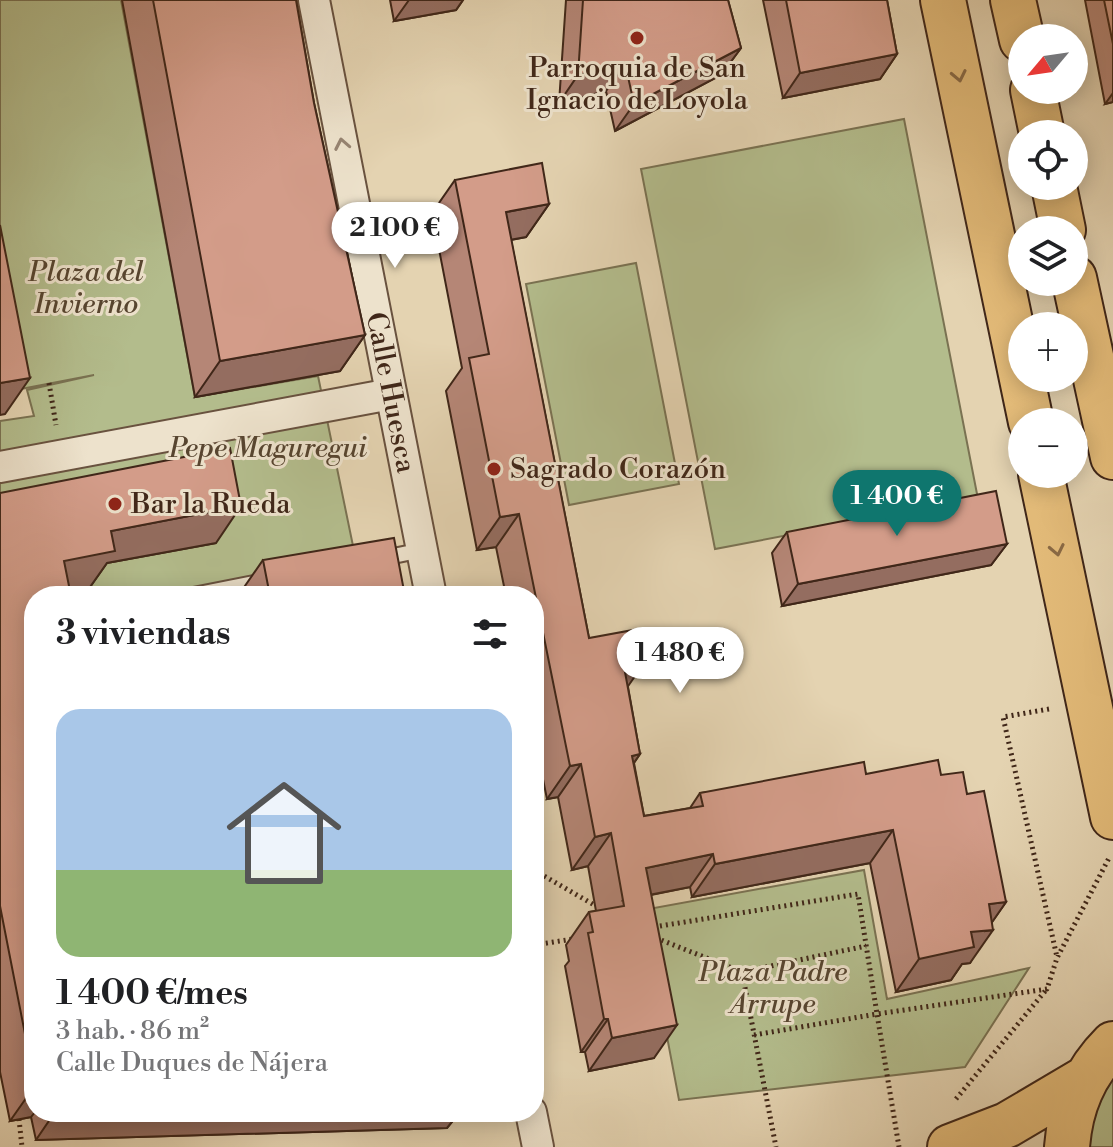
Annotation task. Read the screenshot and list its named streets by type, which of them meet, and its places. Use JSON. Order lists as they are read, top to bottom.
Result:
{
  "streets": {
    "street": ["Calle Huesca"]
  },
  "one_way": ["Calle Huesca"],
  "parks": ["Plaza del Invierno", "Pepe Maguregui", "Plaza Padre Arrupe"],
  "places": ["Parroquia de San Ignacio de Loyola", "Sagrado Corazón", "Bar la Rueda"],
  "north": "bottom left",
  "page": {
    "map_buttons": ["+", "−"],
    "price": ["2 100 €", "1 400 €", "1 480 €"],
    "heading": "3 viviendas",
    "list": [
      {
        "name": "1 400 €/mes",
        "note": "3 hab. · 86 m² · Calle Duques de Nájera"
      }
    ]
  }
}
